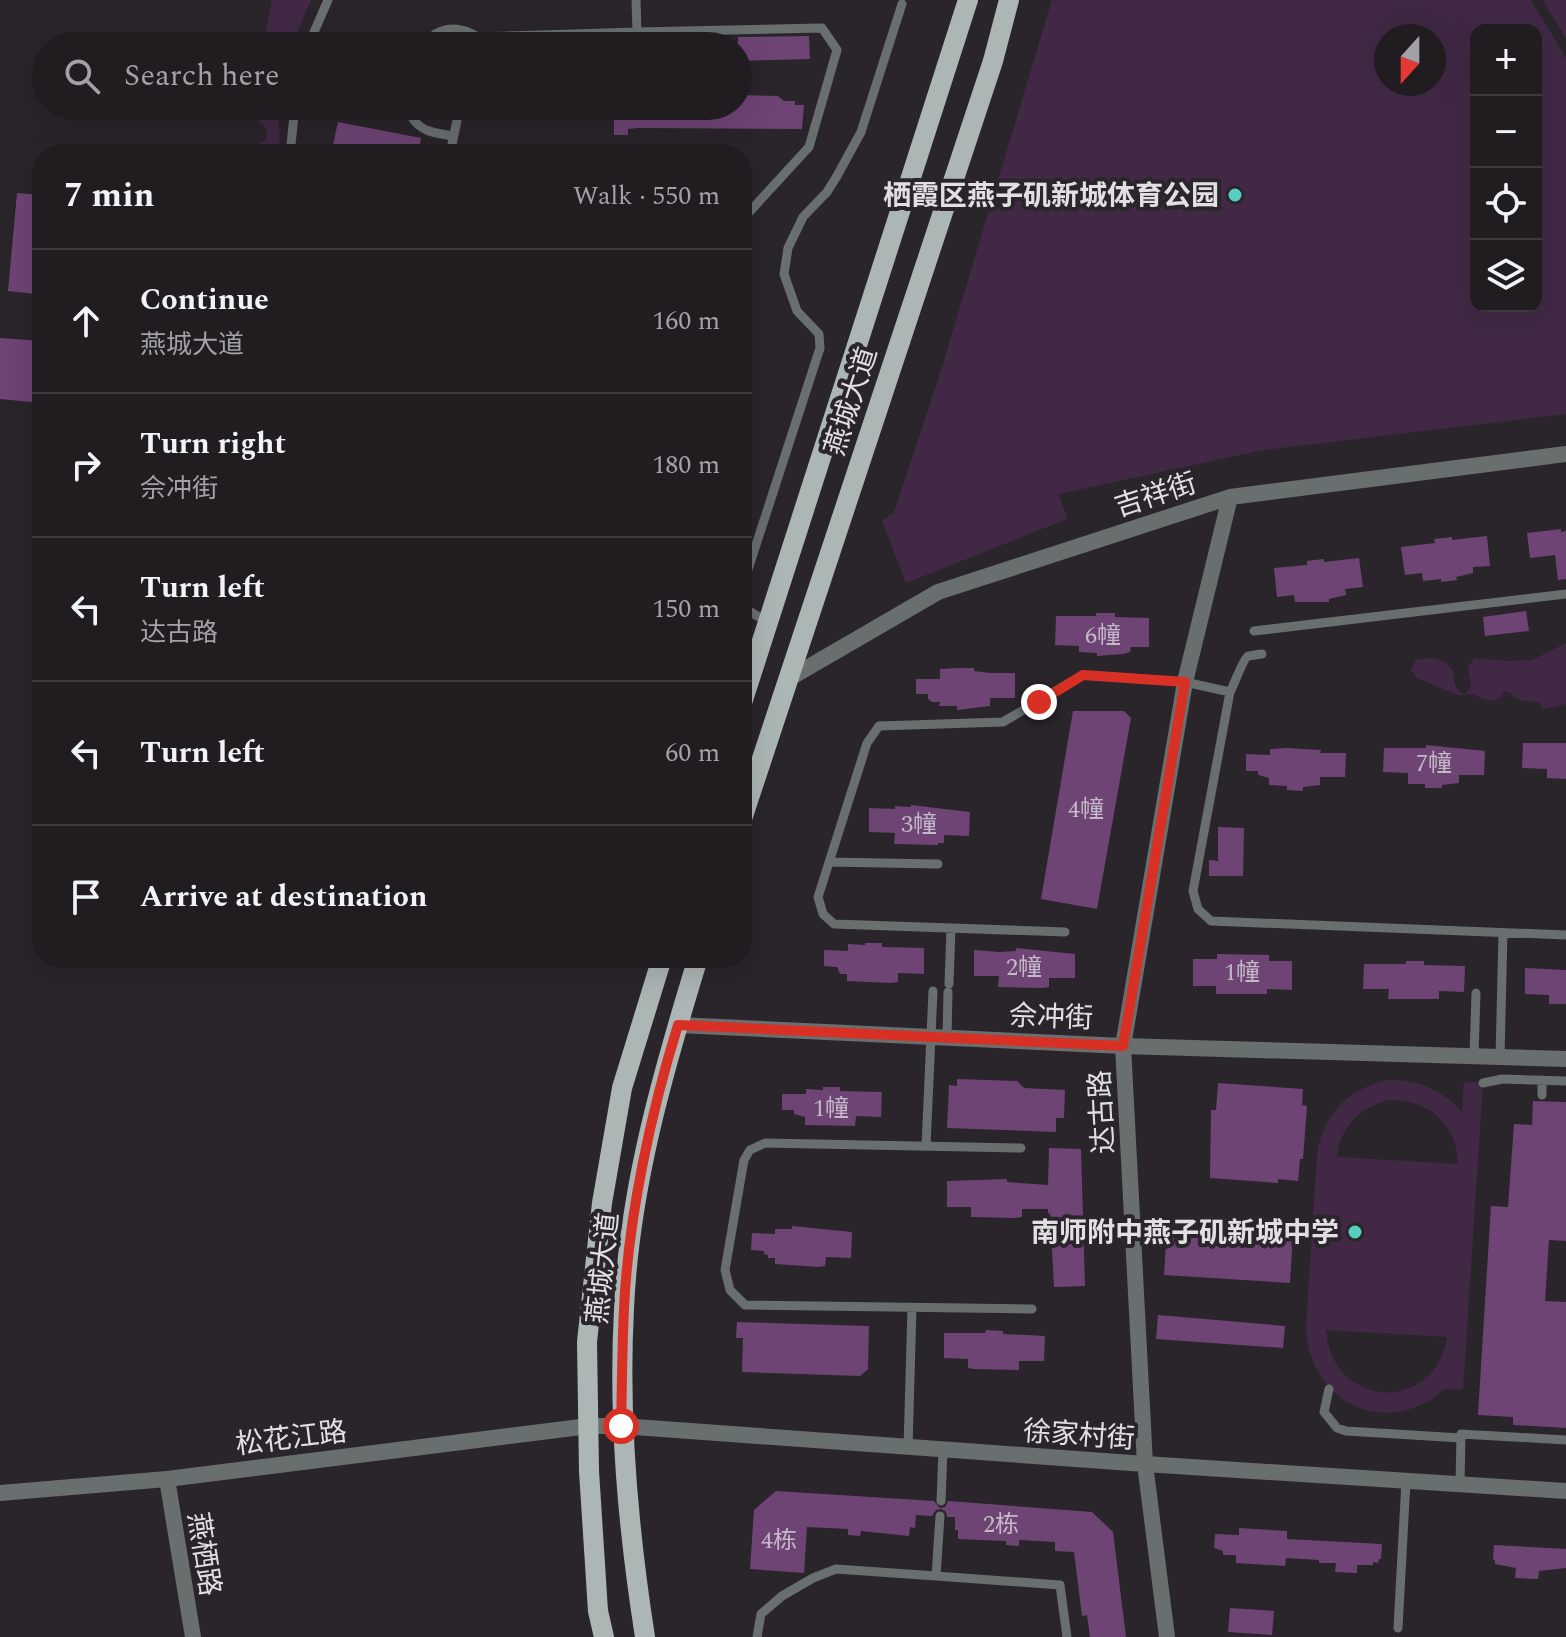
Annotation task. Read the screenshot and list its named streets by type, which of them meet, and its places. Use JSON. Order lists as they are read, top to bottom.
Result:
{
  "streets": {
    "main road": ["燕城大道"],
    "street": [
      "吉祥街",
      "佘冲街",
      "达古路",
      "徐家村街",
      "松花江路",
      "燕栖路"
    ]
  },
  "crossings": [
    ["燕城大道", "吉祥街"],
    ["燕城大道", "佘冲街"],
    ["燕城大道", "徐家村街"],
    ["燕城大道", "松花江路"],
    ["吉祥街", "达古路"],
    ["佘冲街", "达古路"],
    ["达古路", "徐家村街"],
    ["徐家村街", "松花江路"],
    ["松花江路", "燕栖路"]
  ],
  "places": ["栖霞区燕子矶新城体育公园", "南师附中燕子矶新城中学"],
  "house_numbers": [
    "6幢",
    "7幢",
    "4幢",
    "3幢",
    "2幢",
    "1幢",
    "1幢",
    "2栋",
    "4栋"
  ],
  "north": "bottom",
  "page": {
    "map_buttons": ["+", "−"],
    "search": "Search here",
    "heading": ["7 min", "Walk · 550 m"],
    "list": [
      ["Continue", "燕城大道", "160 m"],
      ["Turn right", "佘冲街", "180 m"],
      ["Turn left", "达古路", "150 m"],
      ["Turn left", "60 m"],
      "Arrive at destination"
    ]
  }
}
